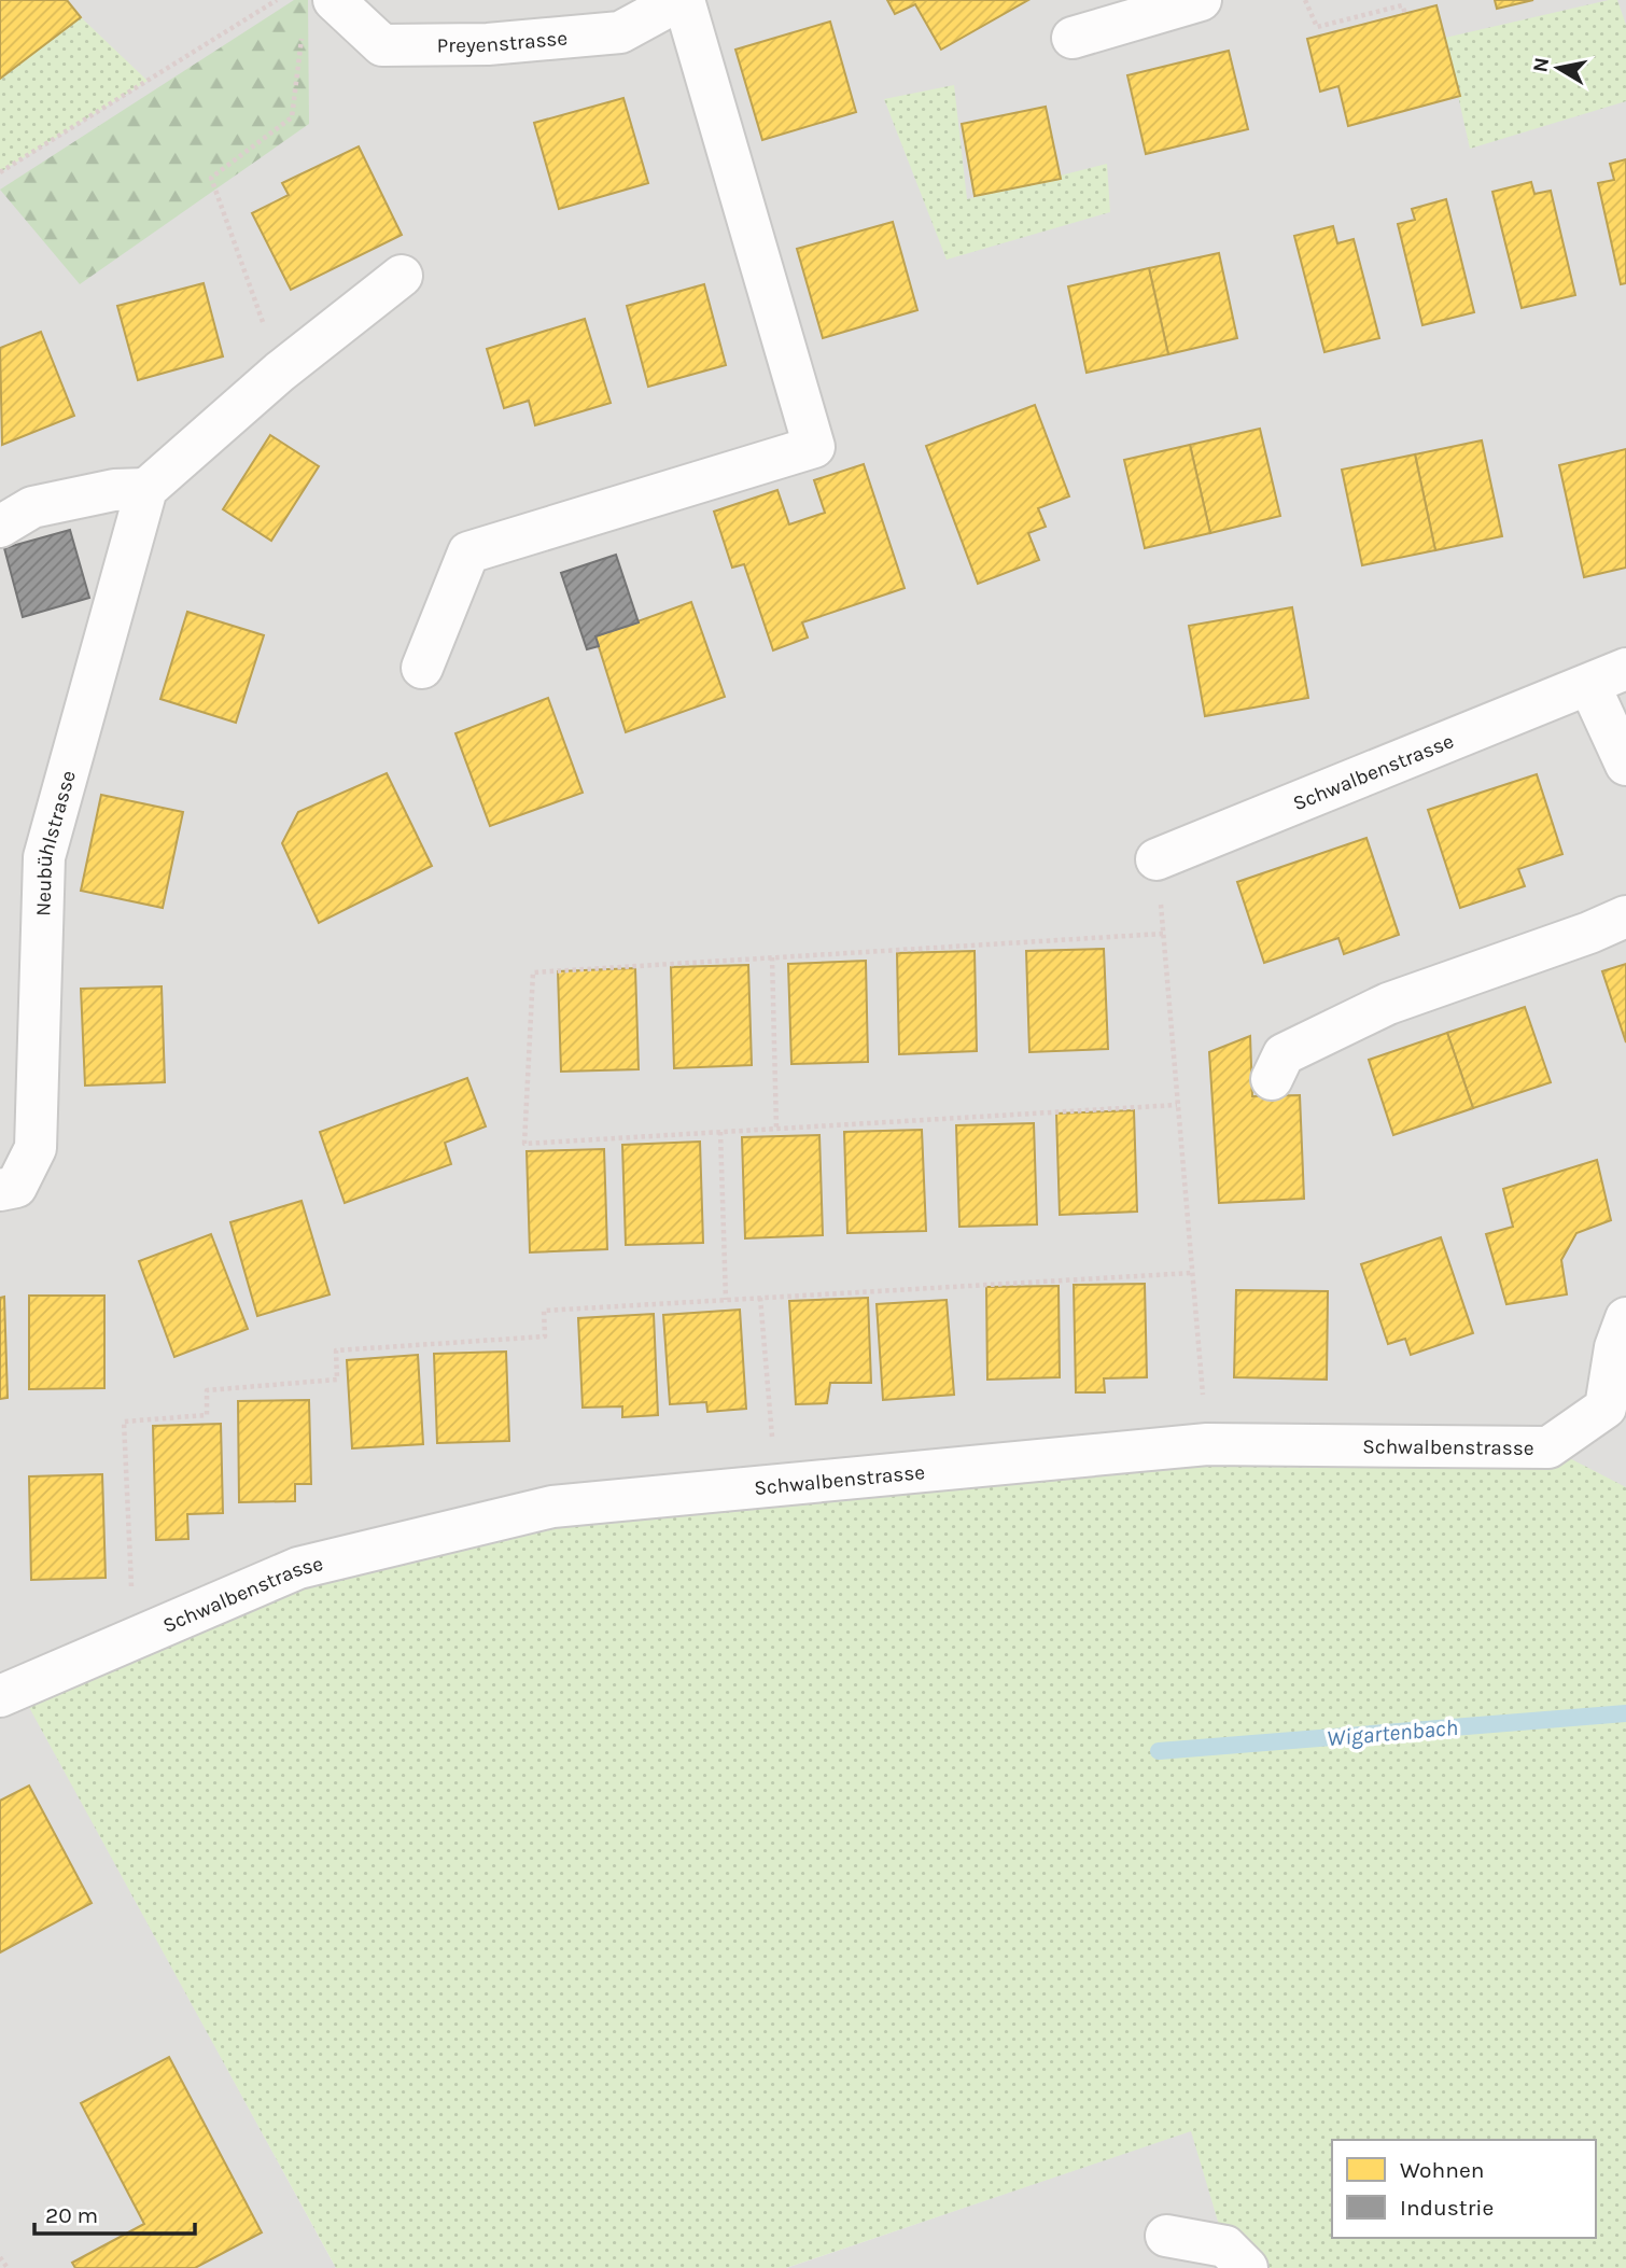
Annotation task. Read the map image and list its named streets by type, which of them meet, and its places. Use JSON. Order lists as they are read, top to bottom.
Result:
{
  "streets": {
    "street": ["Preyenstrasse", "Schwalbenstrasse", "Neubühlstrasse"]
  },
  "water": ["Wigartenbach"],
  "legend": ["Wohnen", "Industrie"],
  "scale_bar": "20 m",
  "north": "left"
}
